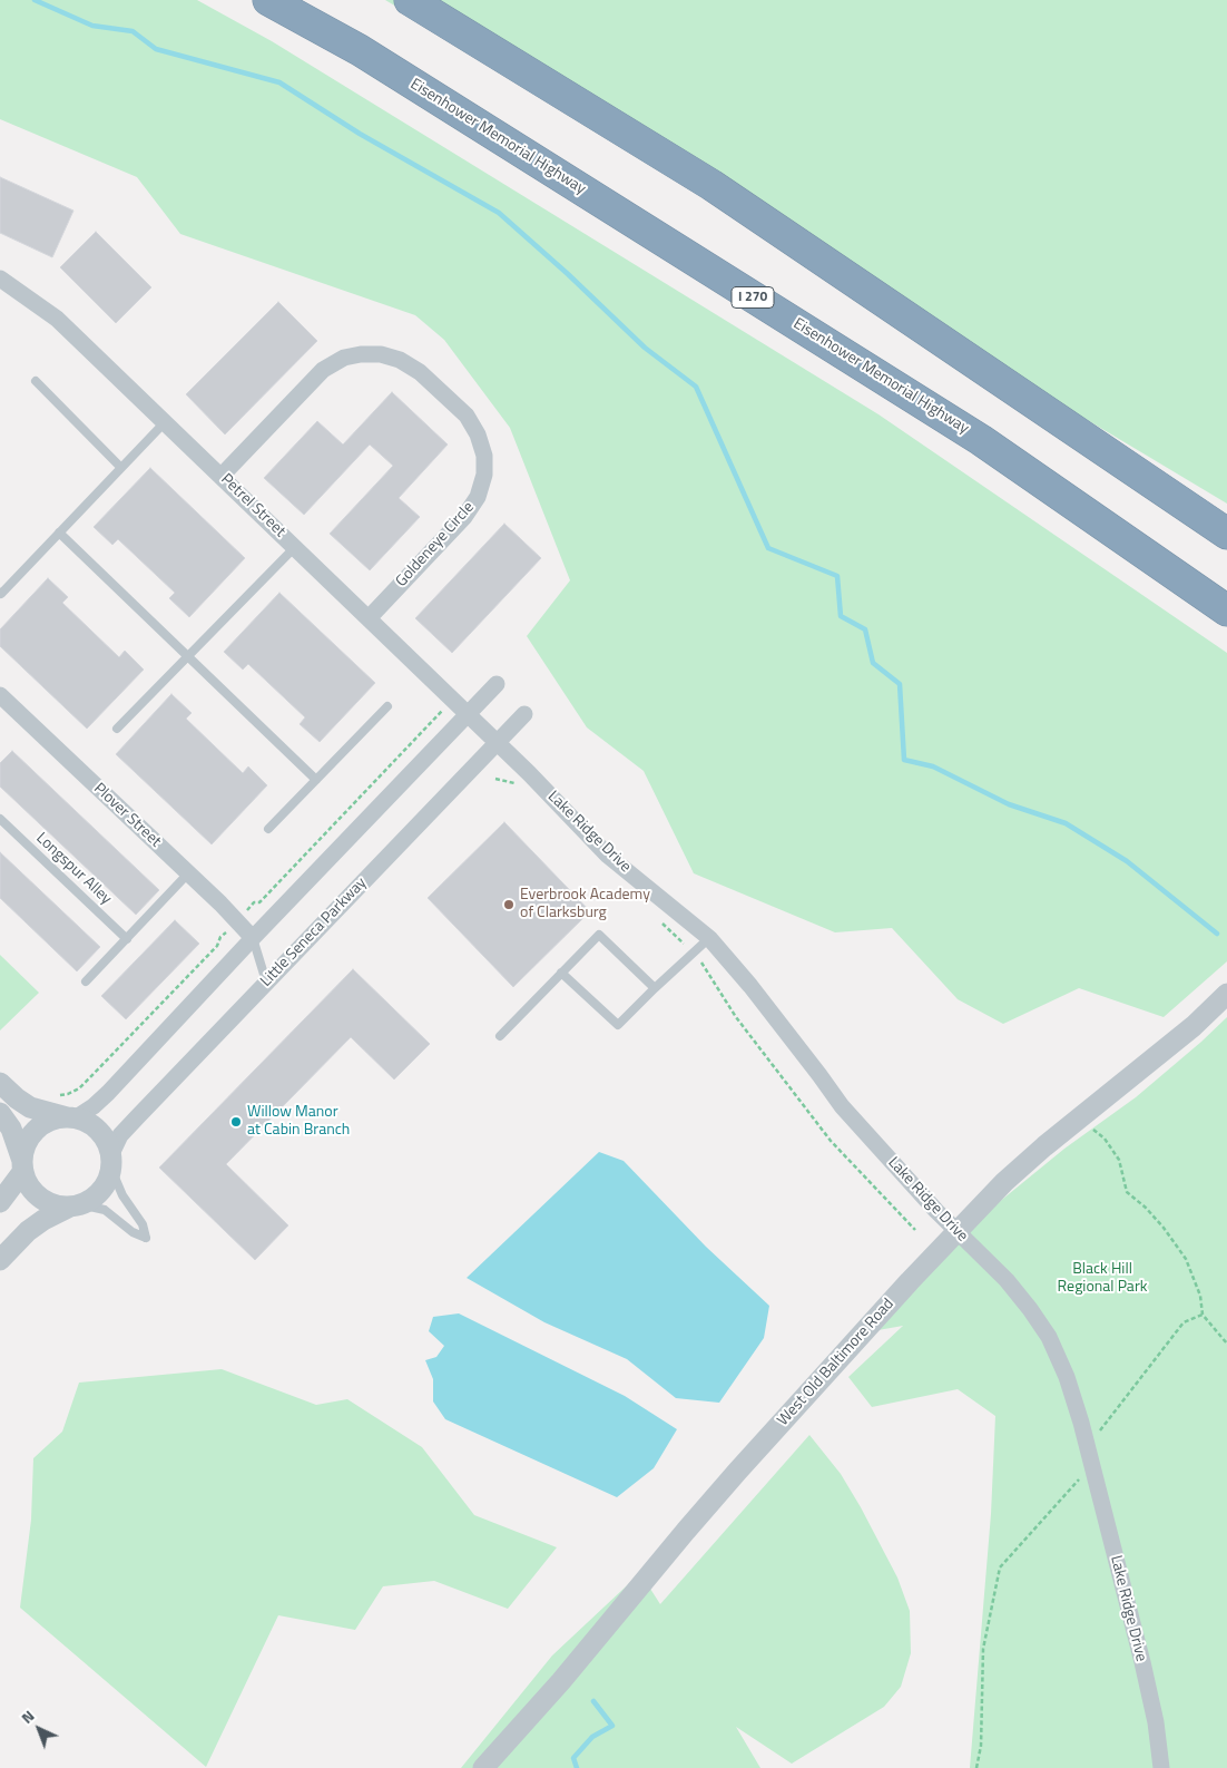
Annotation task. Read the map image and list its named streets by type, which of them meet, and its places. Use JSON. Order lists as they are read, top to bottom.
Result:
{
  "streets": {
    "highway": ["Eisenhower Memorial Highway", "I 270"],
    "street": [
      "Petrel Street",
      "Goldeneye Circle",
      "Plover Street",
      "Lake Ridge Drive",
      "Little Seneca Parkway",
      "West Old Baltimore Road"
    ],
    "lane": ["Longspur Alley"]
  },
  "crossings": [
    ["Petrel Street", "Goldeneye Circle"],
    ["Petrel Street", "Lake Ridge Drive"],
    ["Petrel Street", "Little Seneca Parkway"],
    ["Lake Ridge Drive", "Little Seneca Parkway"],
    ["Lake Ridge Drive", "West Old Baltimore Road"]
  ],
  "parks": ["Black Hill Regional Park"],
  "places": ["Everbrook Academy of Clarksburg", "Willow Manor at Cabin Branch"],
  "north": "top left"
}
